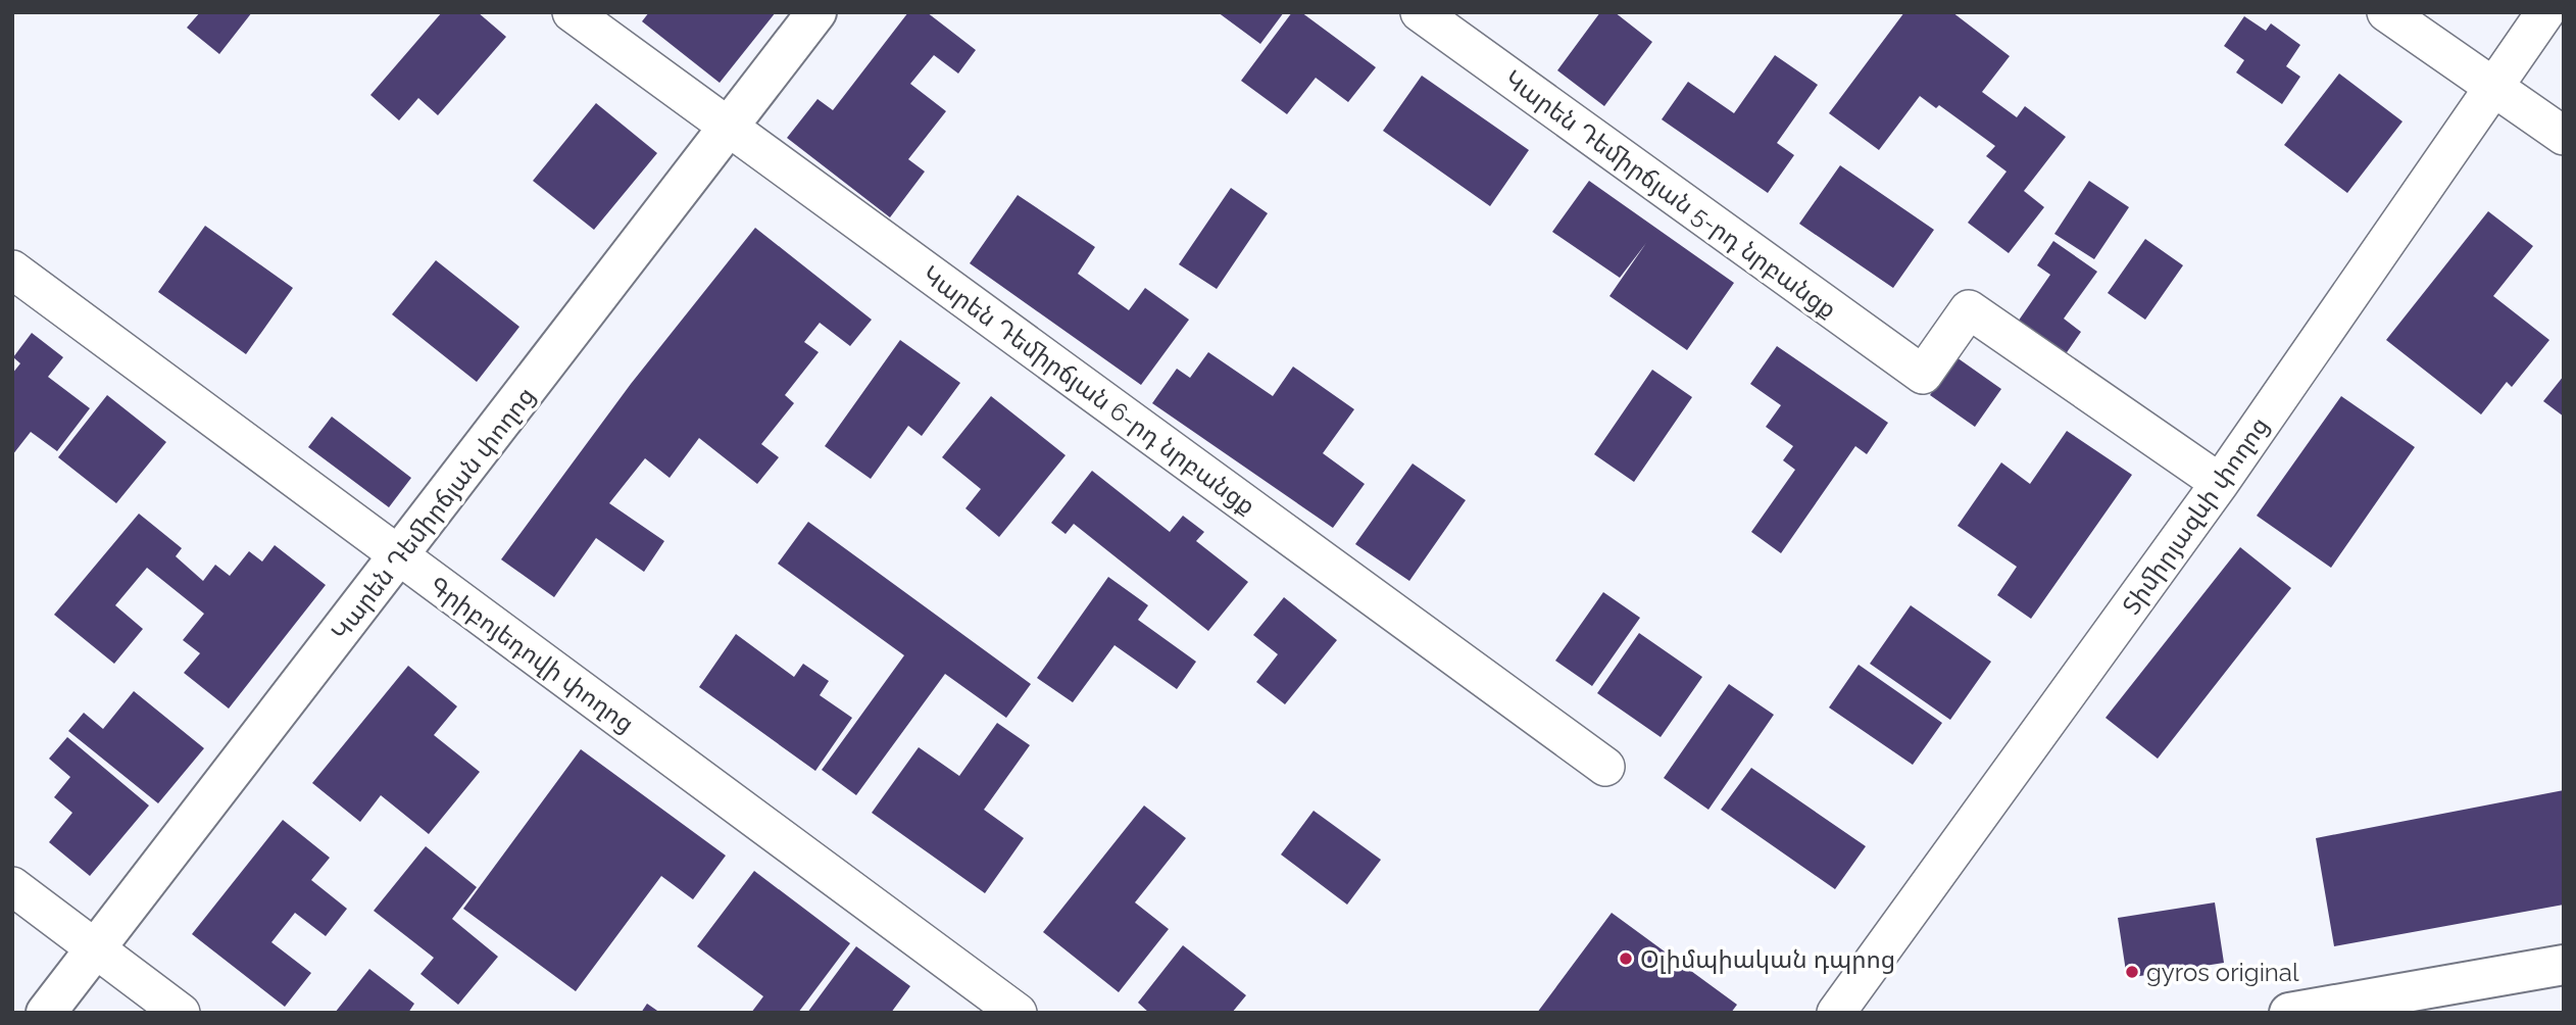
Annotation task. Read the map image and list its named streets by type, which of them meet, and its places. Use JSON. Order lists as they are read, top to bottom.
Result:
{
  "streets": {
    "street": [
      "Կարեն Դեմիրճյան 5-րդ նրբանցք",
      "Կարեն Դեմիրճյան 6-րդ նրբանցք",
      "Կարեն Դեմիրճյան փողոց",
      "Տիմիրյազևի փողոց",
      "Գրիբոյեդովի փողոց"
    ]
  },
  "crossings": [
    ["Կարեն Դեմիրճյան 5-րդ նրբանցք", "Տիմիրյազևի փողոց"],
    ["Կարեն Դեմիրճյան 6-րդ նրբանցք", "Կարեն Դեմիրճյան փողոց"],
    ["Կարեն Դեմիրճյան փողոց", "Գրիբոյեդովի փողոց"]
  ],
  "places": ["Օլիմպիական դպրոց", "gyros original"]
}
